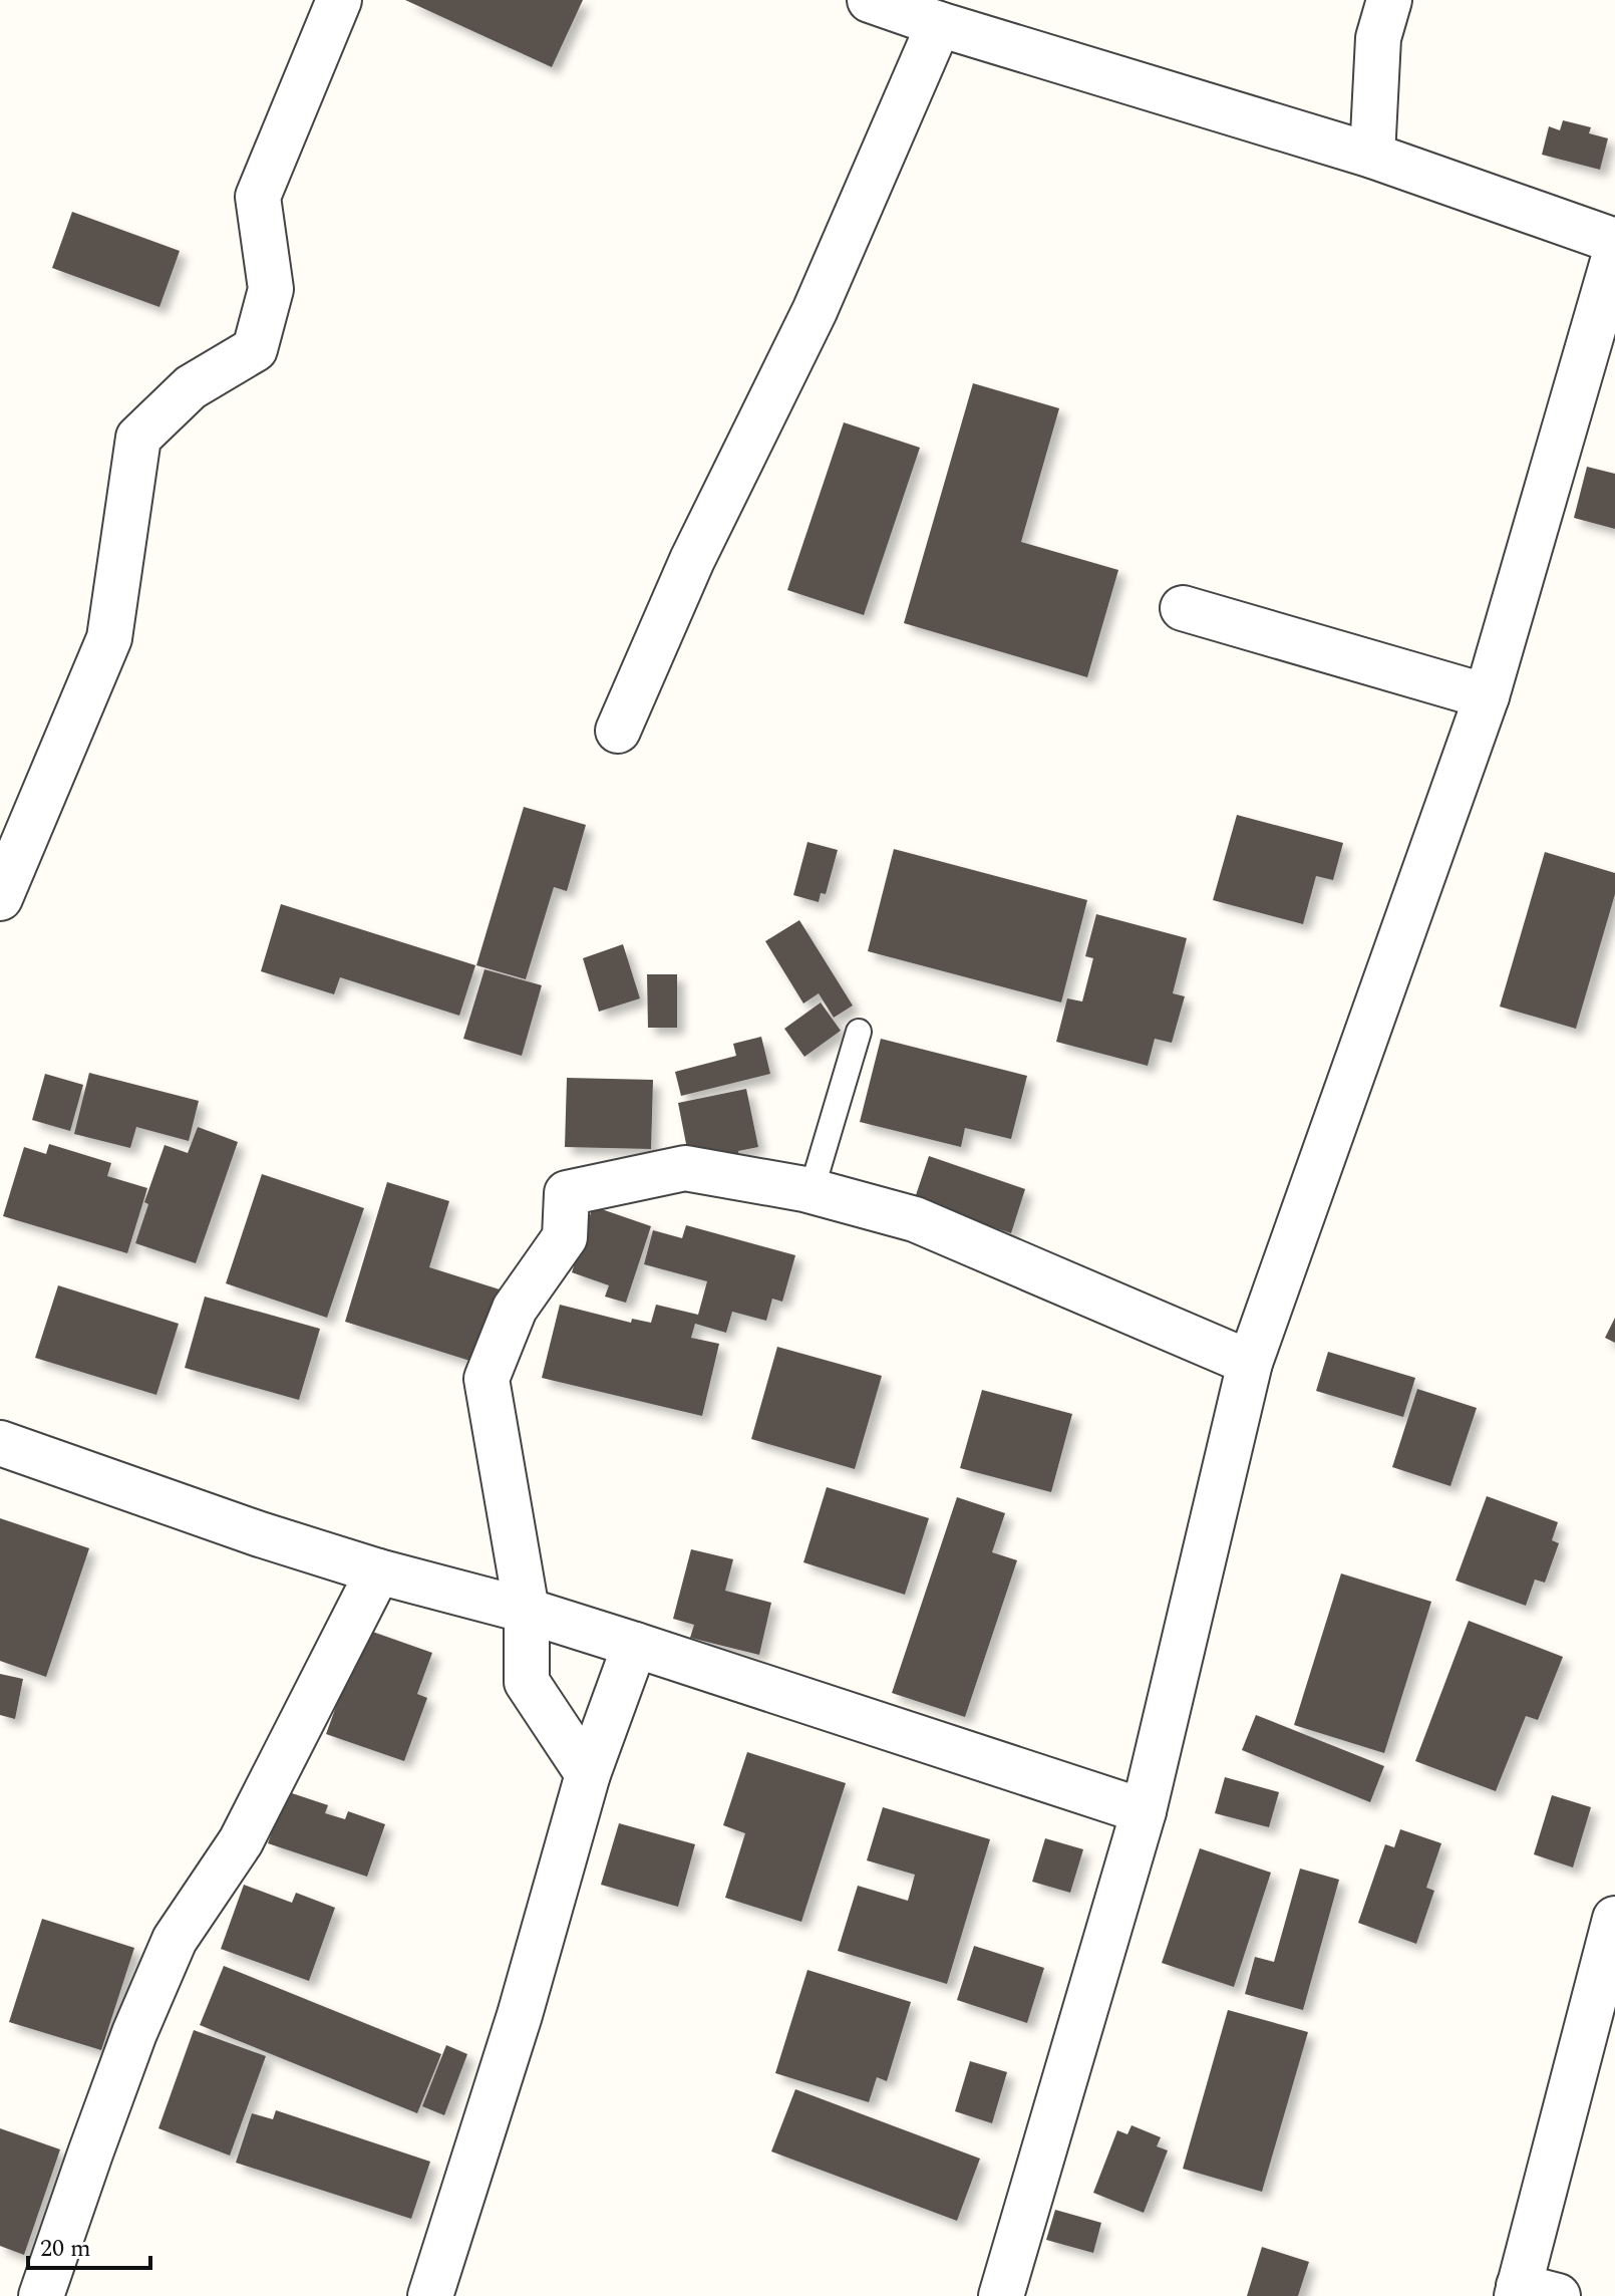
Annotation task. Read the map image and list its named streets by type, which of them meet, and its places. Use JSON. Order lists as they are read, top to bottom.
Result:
{
  "scale_bar": "20 m"
}
